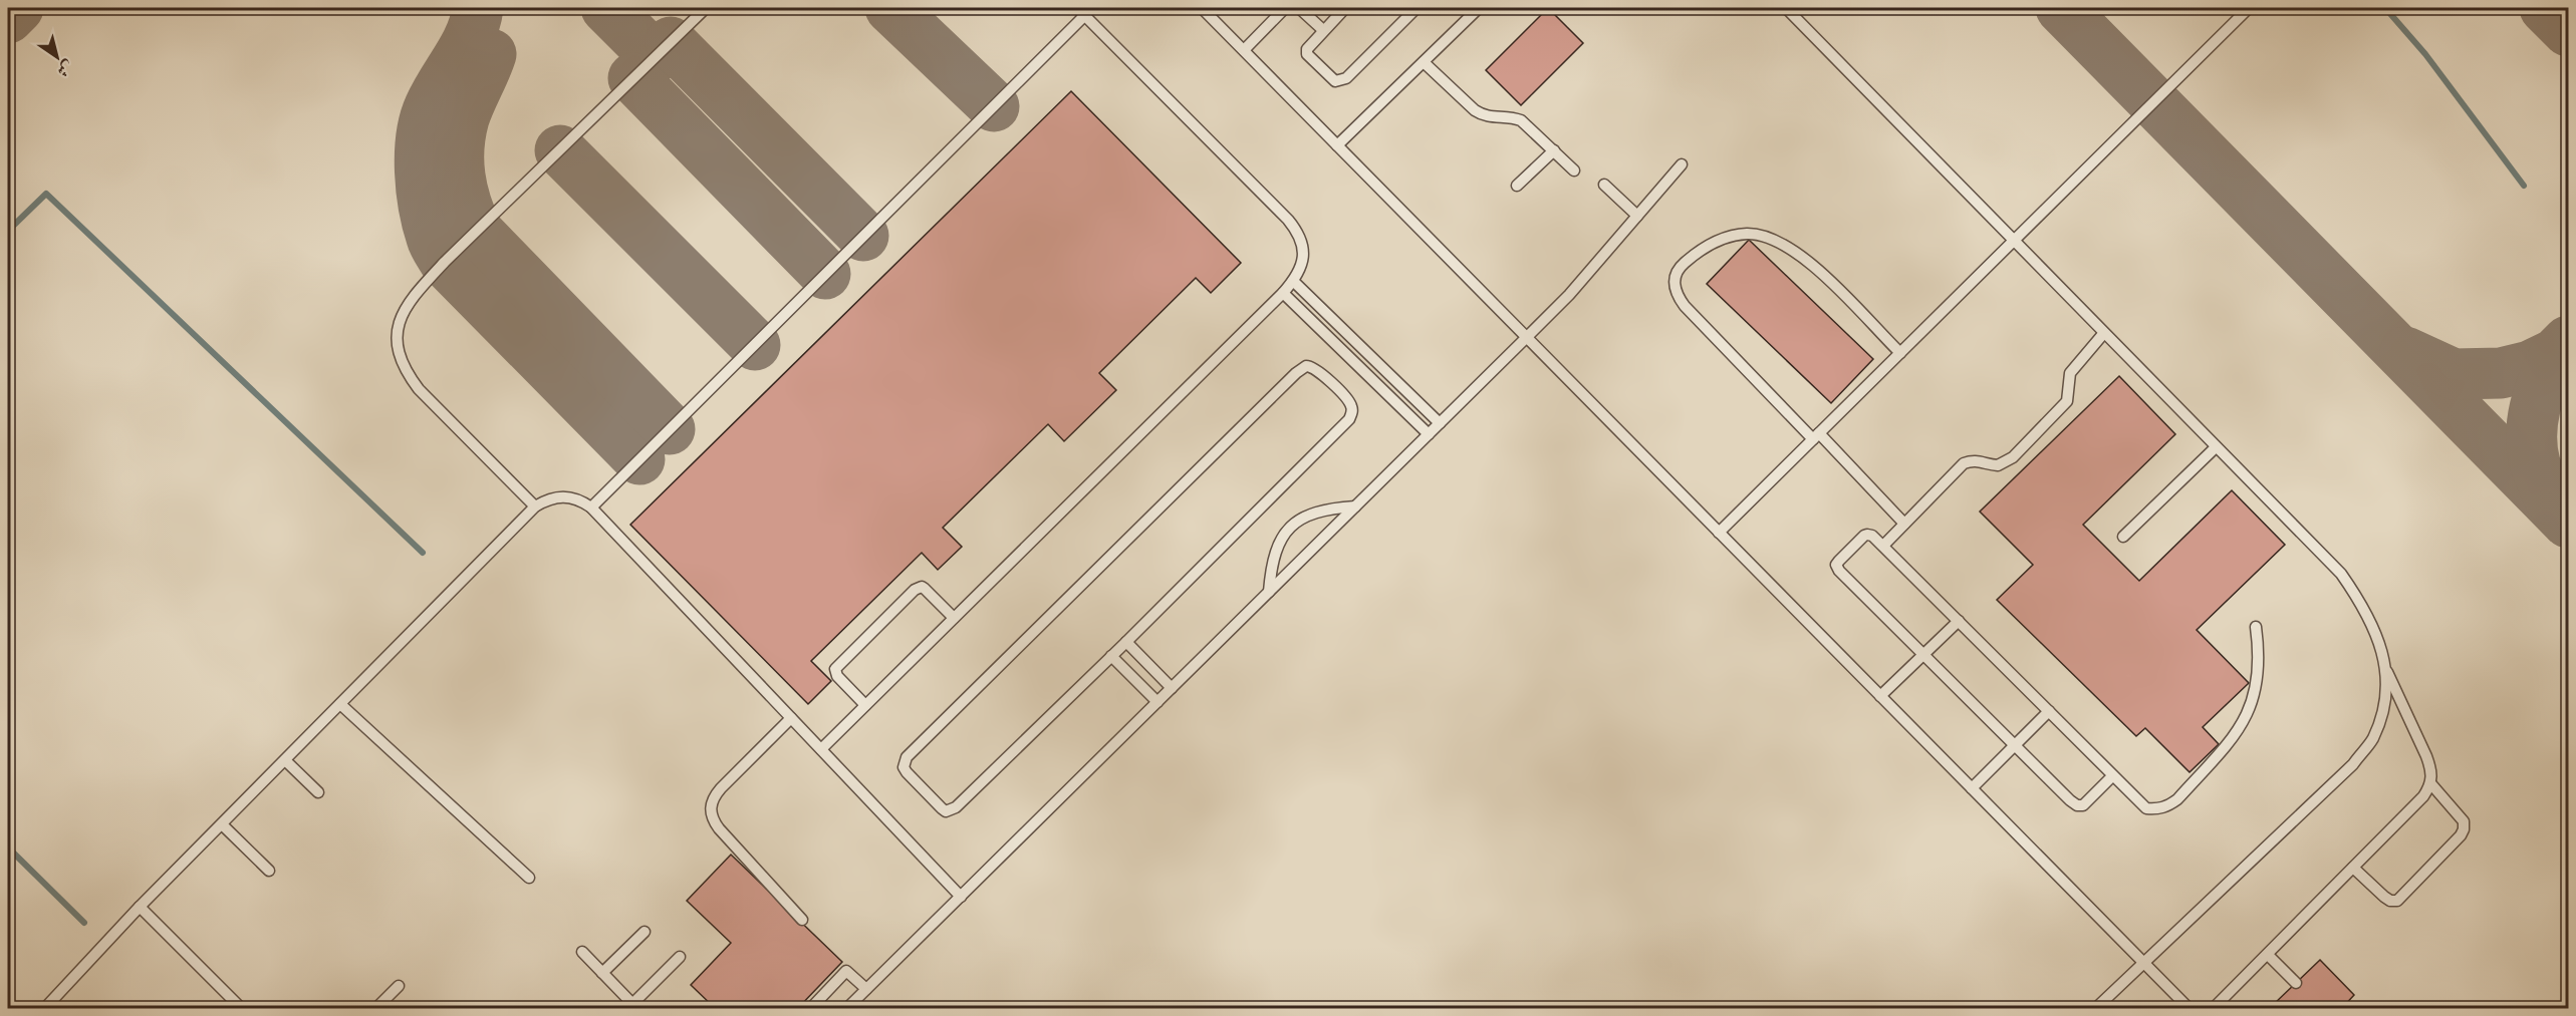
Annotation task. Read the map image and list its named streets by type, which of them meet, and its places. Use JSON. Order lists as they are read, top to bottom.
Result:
{
  "north": "bottom right"
}
